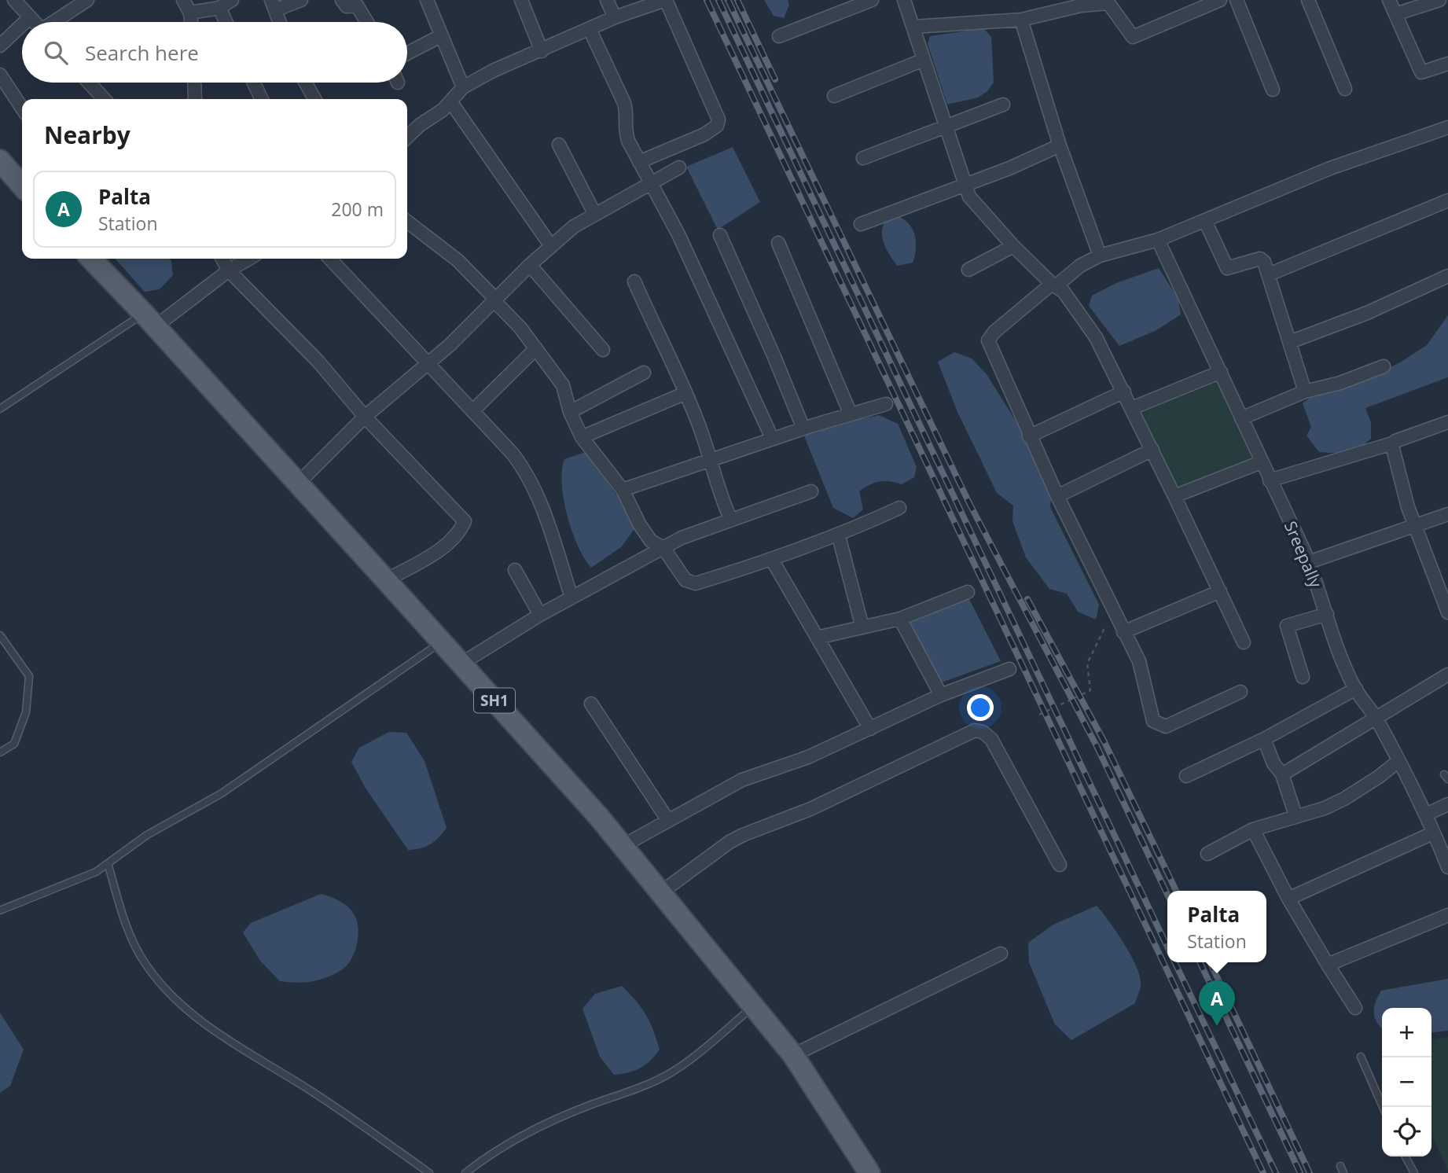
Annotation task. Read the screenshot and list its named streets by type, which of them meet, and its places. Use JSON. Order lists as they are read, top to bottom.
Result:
{
  "streets": {
    "main road": ["SH1"],
    "street": ["Sreepally"]
  },
  "page": {
    "search": "Search here",
    "heading": "Nearby",
    "list": [
      {
        "mark": "A",
        "name": "Palta",
        "note": "Station",
        "value": "200 m"
      }
    ],
    "popup": ["Palta", "Station"],
    "pins": "A",
    "map_buttons": ["+", "−"]
  }
}
